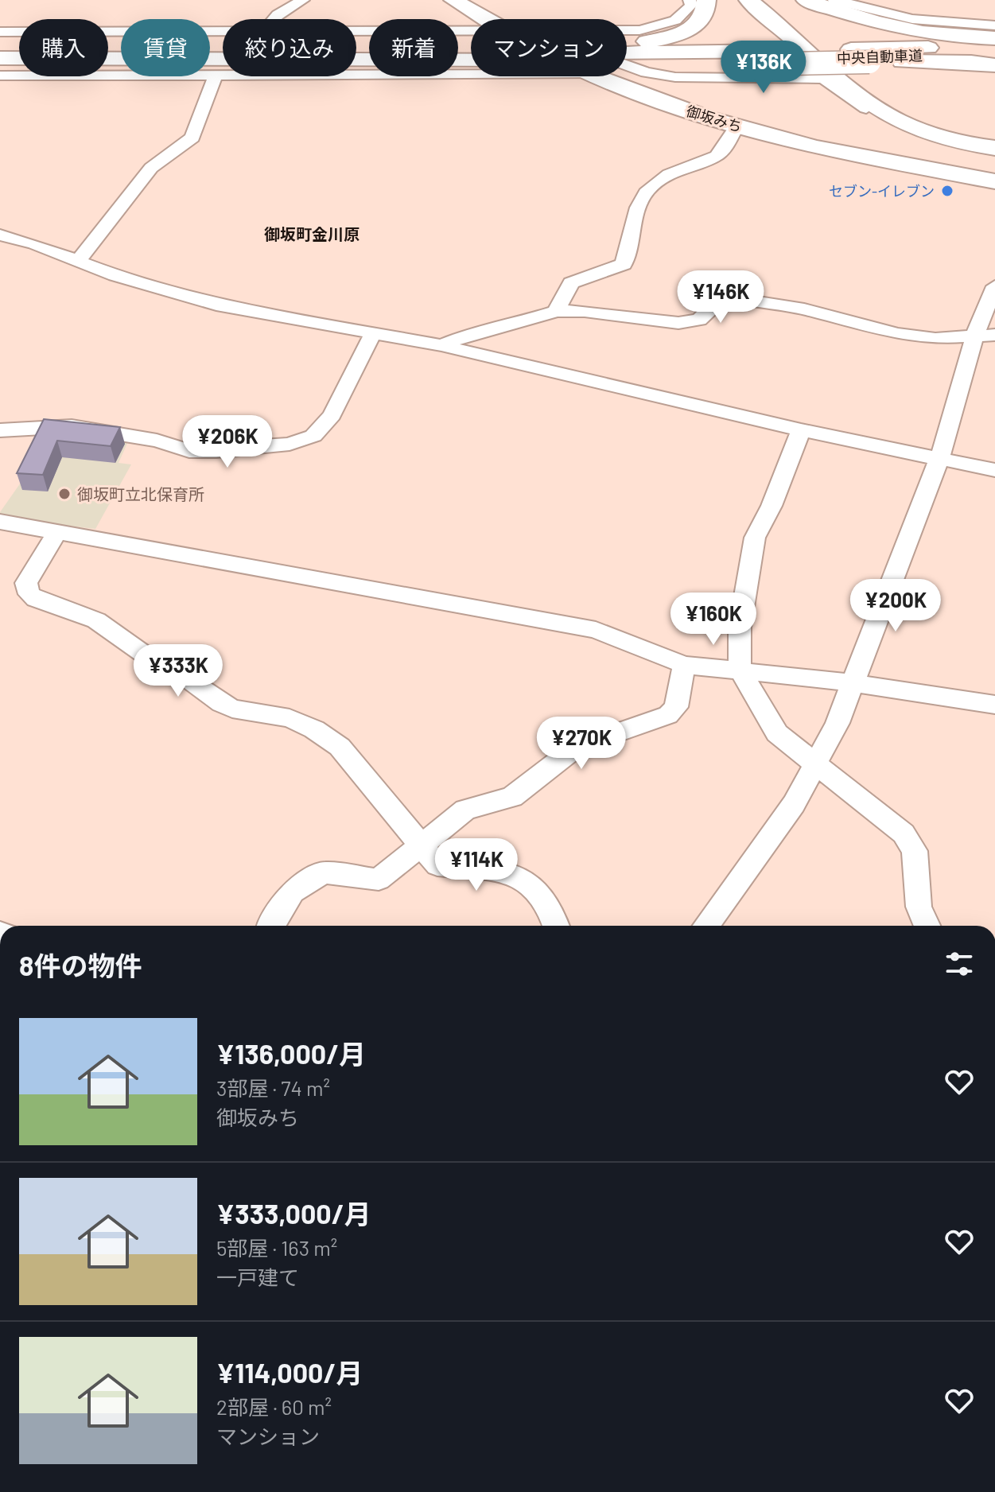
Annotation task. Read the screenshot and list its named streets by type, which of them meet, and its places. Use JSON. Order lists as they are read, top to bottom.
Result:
{
  "streets": {
    "highway": ["中央自動車道", "御坂みち"]
  },
  "districts": ["御坂町金川原"],
  "places": ["セブン-イレブン", "御坂町立北保育所"],
  "page": {
    "chip": [
      "購入",
      "賃貸",
      "絞り込み",
      "新着",
      "マンション"
    ],
    "price": [
      "¥136K",
      "¥146K",
      "¥206K",
      "¥200K",
      "¥160K",
      "¥333K",
      "¥270K",
      "¥114K"
    ],
    "heading": "8件の物件",
    "list": [
      {
        "name": "¥136,000/月",
        "note": "3部屋 · 74 m² · 御坂みち"
      },
      {
        "name": "¥333,000/月",
        "note": "5部屋 · 163 m² · 一戸建て"
      },
      {
        "name": "¥114,000/月",
        "note": "2部屋 · 60 m² · マンション"
      }
    ]
  }
}
